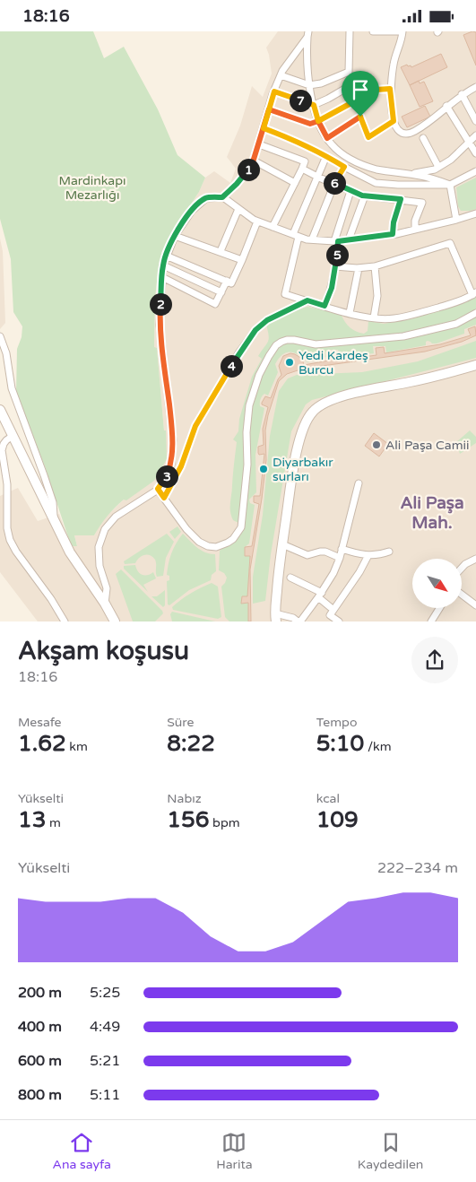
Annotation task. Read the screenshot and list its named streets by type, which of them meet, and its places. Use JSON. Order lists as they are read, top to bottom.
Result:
{
  "districts": ["Ali Paşa Mah."],
  "parks": ["Mardinkapı Mezarlığı"],
  "places": ["Yedi Kardeş Burcu", "Ali Paşa Camii", "Diyarbakır surları"],
  "north": "bottom right",
  "page": {
    "status": "18:16",
    "pins": [
      "7",
      "1",
      "6",
      "5",
      "2",
      "4",
      "3"
    ],
    "heading": ["Akşam koşusu", "18:16"],
    "stats": [
      ["Mesafe", "1.62 km"],
      ["Süre", "8:22"],
      ["Tempo", "5:10 /km"],
      ["Yükselti", "13 m"],
      ["Nabız", "156 bpm"],
      ["kcal", "109"]
    ],
    "chart": ["Yükselti", "222–234 m"],
    "list": [
      {
        "name": "200 m",
        "note": "5:25"
      },
      {
        "name": "400 m",
        "note": "4:49"
      },
      {
        "name": "600 m",
        "note": "5:21"
      },
      {
        "name": "800 m",
        "note": "5:11"
      }
    ],
    "tabs": ["Ana sayfa", "Harita", "Kaydedilen"]
  }
}
